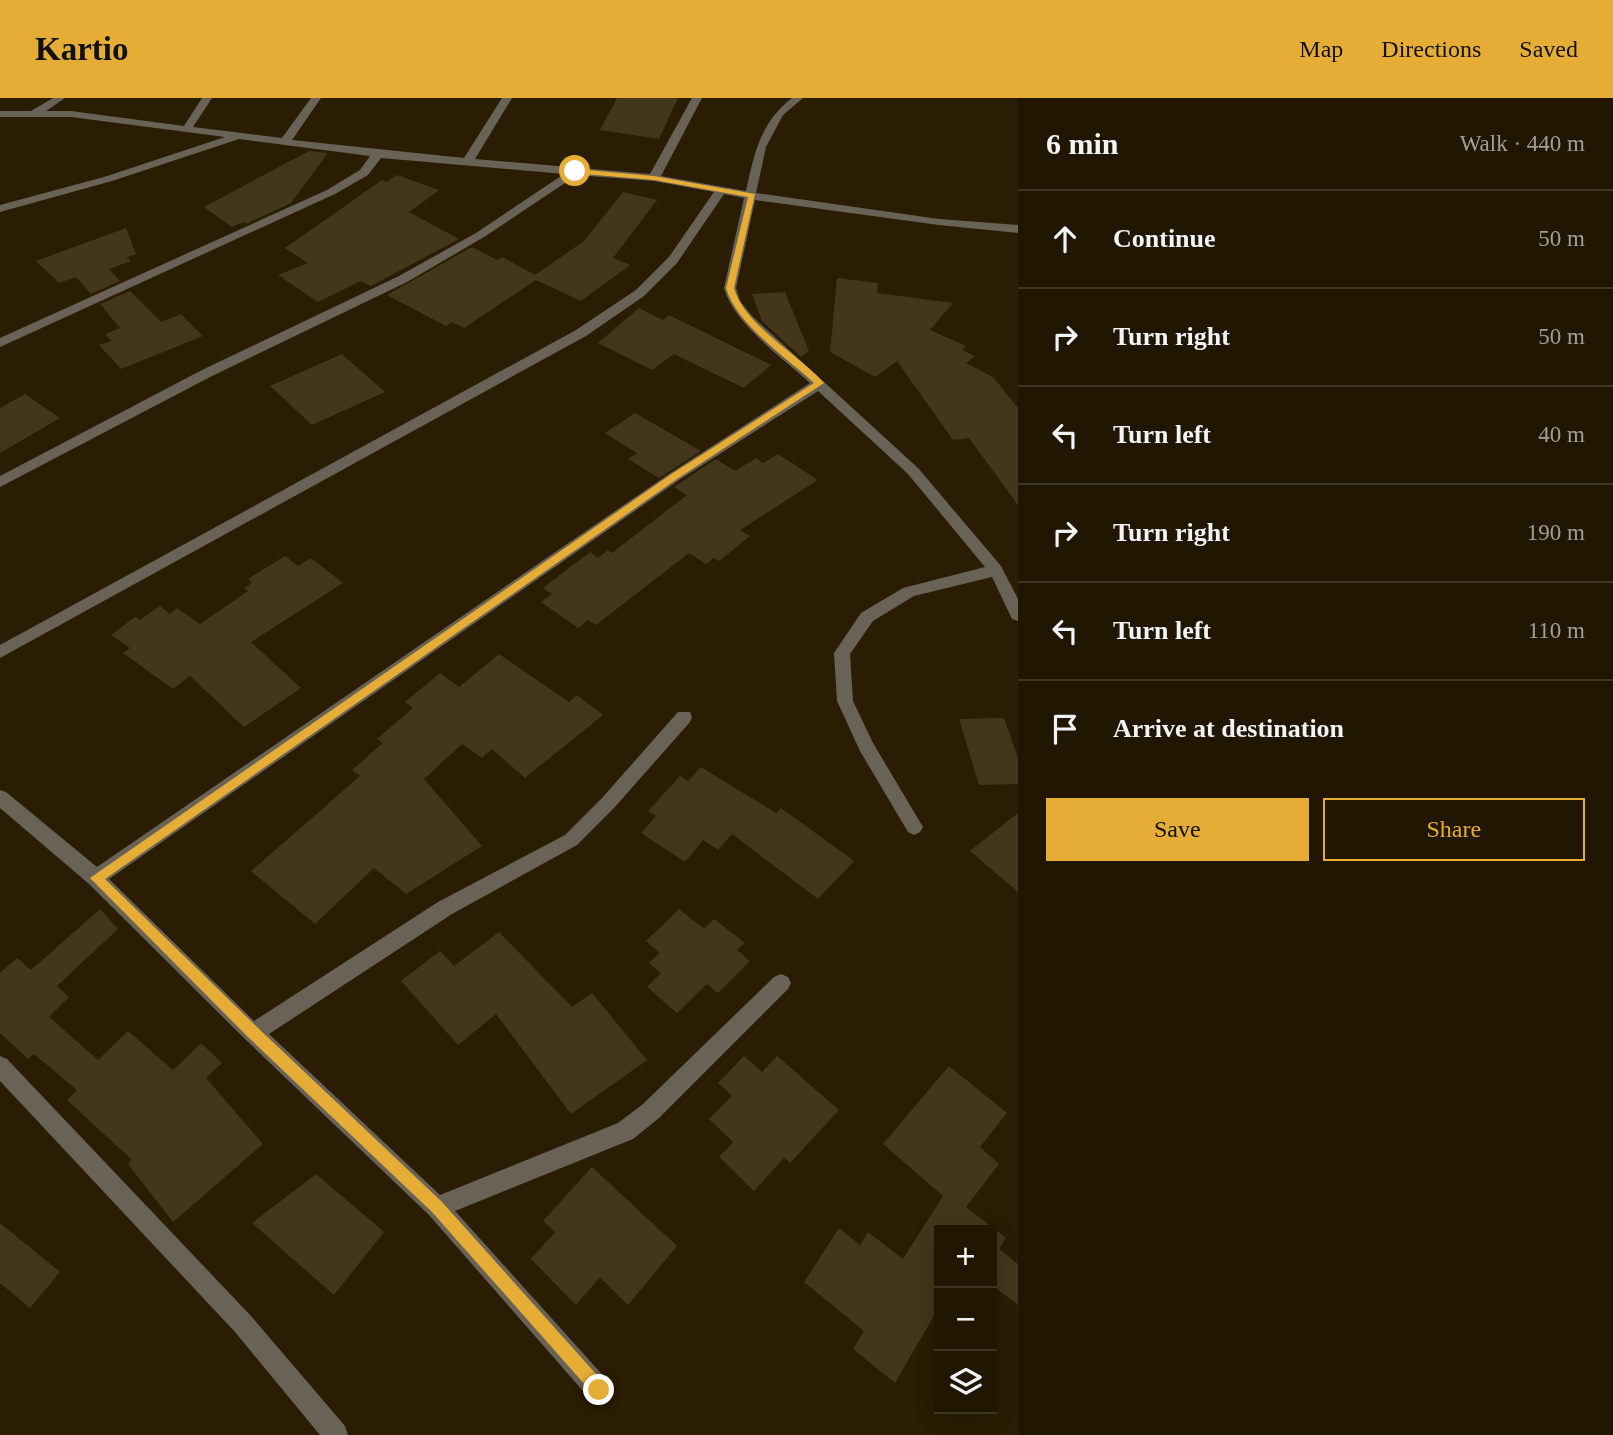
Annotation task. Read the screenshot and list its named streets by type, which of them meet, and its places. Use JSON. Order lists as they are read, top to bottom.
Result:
{
  "page": {
    "header": "Kartio",
    "nav": ["Map", "Directions", "Saved"],
    "heading": ["6 min", "Walk · 440 m"],
    "list": [
      ["Continue", "50 m"],
      ["Turn right", "50 m"],
      ["Turn left", "40 m"],
      ["Turn right", "190 m"],
      ["Turn left", "110 m"],
      "Arrive at destination"
    ],
    "buttons": ["Save", "Share"],
    "map_buttons": ["+", "−"]
  }
}
